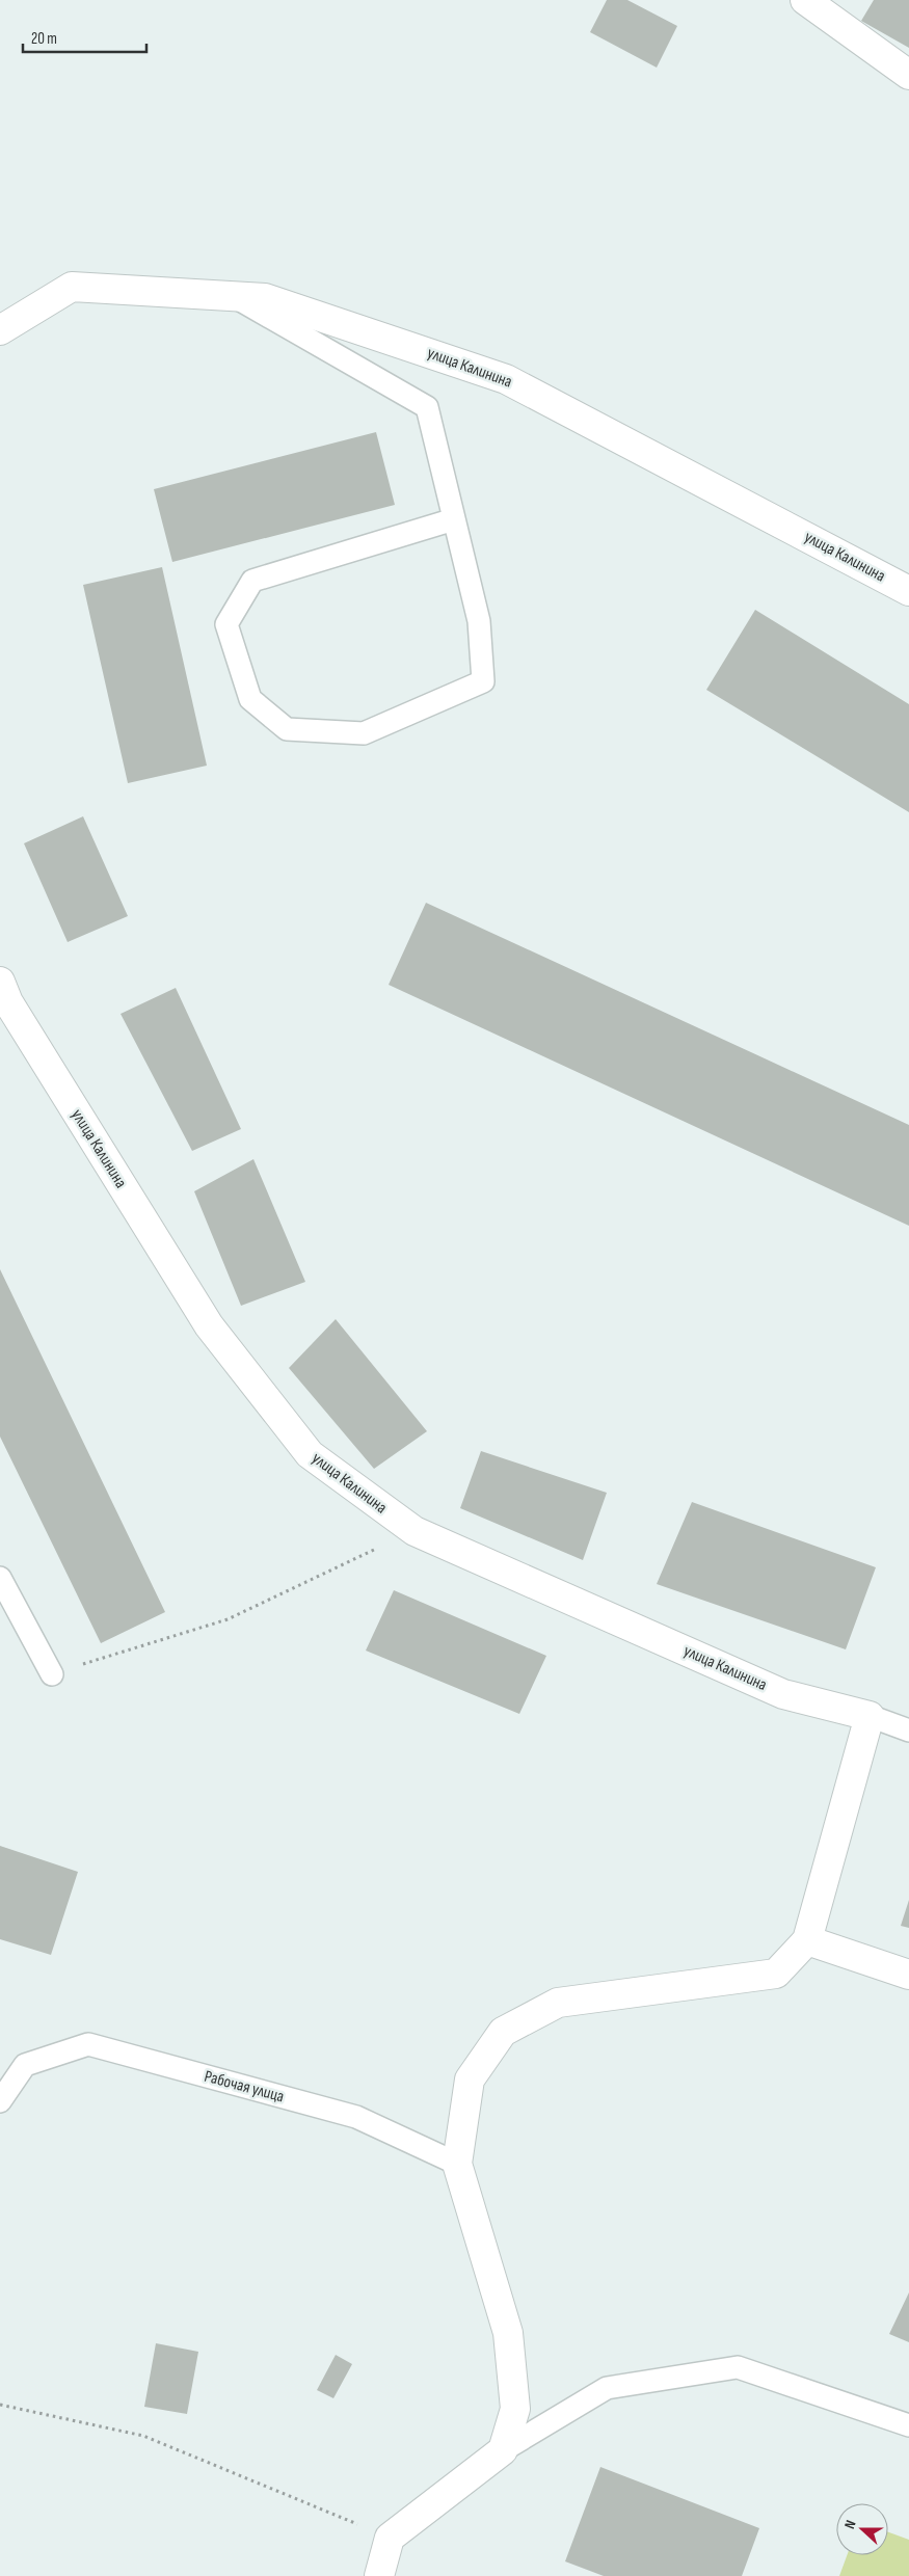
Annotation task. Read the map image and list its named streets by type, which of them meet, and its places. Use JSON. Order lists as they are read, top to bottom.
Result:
{
  "streets": {
    "street": ["улица Калинина"],
    "lane": ["Рабочая улица"]
  },
  "scale_bar": "20 m",
  "north": "left"
}
